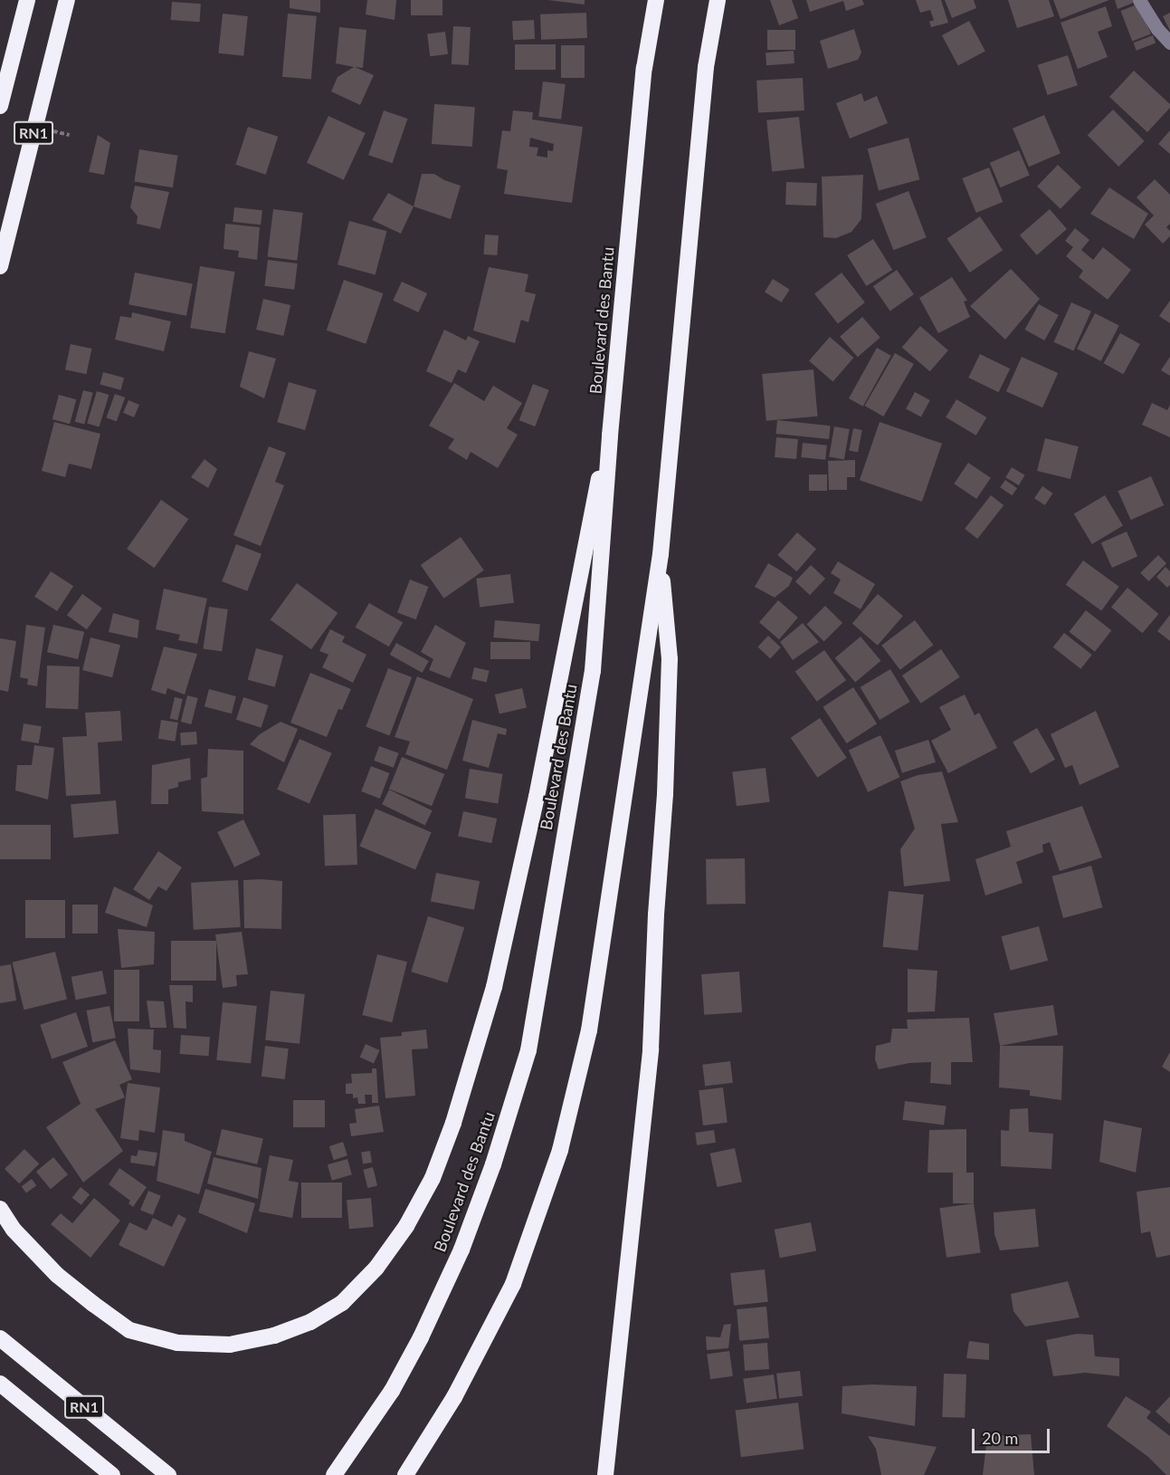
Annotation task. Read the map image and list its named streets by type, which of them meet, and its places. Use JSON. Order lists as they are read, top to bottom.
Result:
{
  "streets": {
    "highway": ["RN1", "Boulevard des Bantu"]
  },
  "scale_bar": "20 m"
}
